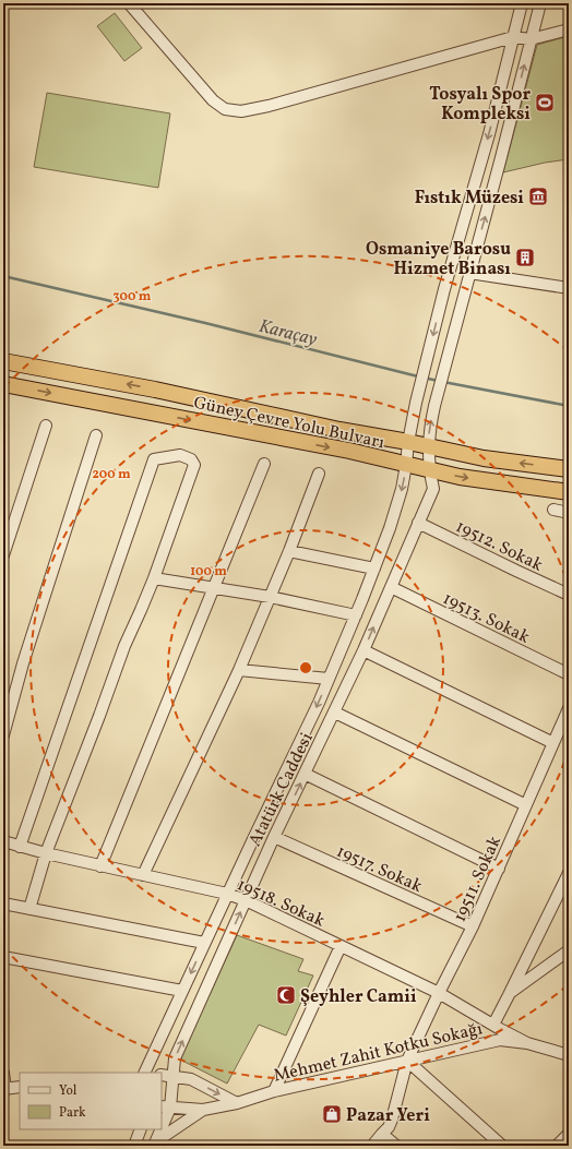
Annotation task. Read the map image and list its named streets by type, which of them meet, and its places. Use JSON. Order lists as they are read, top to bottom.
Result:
{
  "streets": {
    "highway": ["Güney Çevre Yolu Bulvarı"],
    "street": [
      "19512. Sokak",
      "19513. Sokak",
      "Atatürk Caddesi",
      "19517. Sokak",
      "19511. Sokak",
      "19518. Sokak",
      "Mehmet Zahit Kotku Sokağı"
    ]
  },
  "crossings": [
    ["Güney Çevre Yolu Bulvarı", "Atatürk Caddesi"],
    ["19512. Sokak", "Atatürk Caddesi"],
    ["19513. Sokak", "Atatürk Caddesi"],
    ["Atatürk Caddesi", "19517. Sokak"],
    ["Atatürk Caddesi", "19518. Sokak"],
    ["19517. Sokak", "19511. Sokak"],
    ["19511. Sokak", "19518. Sokak"],
    ["19511. Sokak", "Mehmet Zahit Kotku Sokağı"],
    ["19518. Sokak", "Mehmet Zahit Kotku Sokağı"]
  ],
  "water": ["Karaçay"],
  "places": {
    "sports": ["Tosyalı Spor Kompleksi"],
    "museum": ["Fıstık Müzesi"],
    "building": ["Osmaniye Barosu Hizmet Binası"],
    "mosque": ["Şeyhler Camii"],
    "shop": ["Pazar Yeri"]
  },
  "legend": ["Yol", "Park"],
  "rings": ["300 m", "200 m", "100 m"]
}
